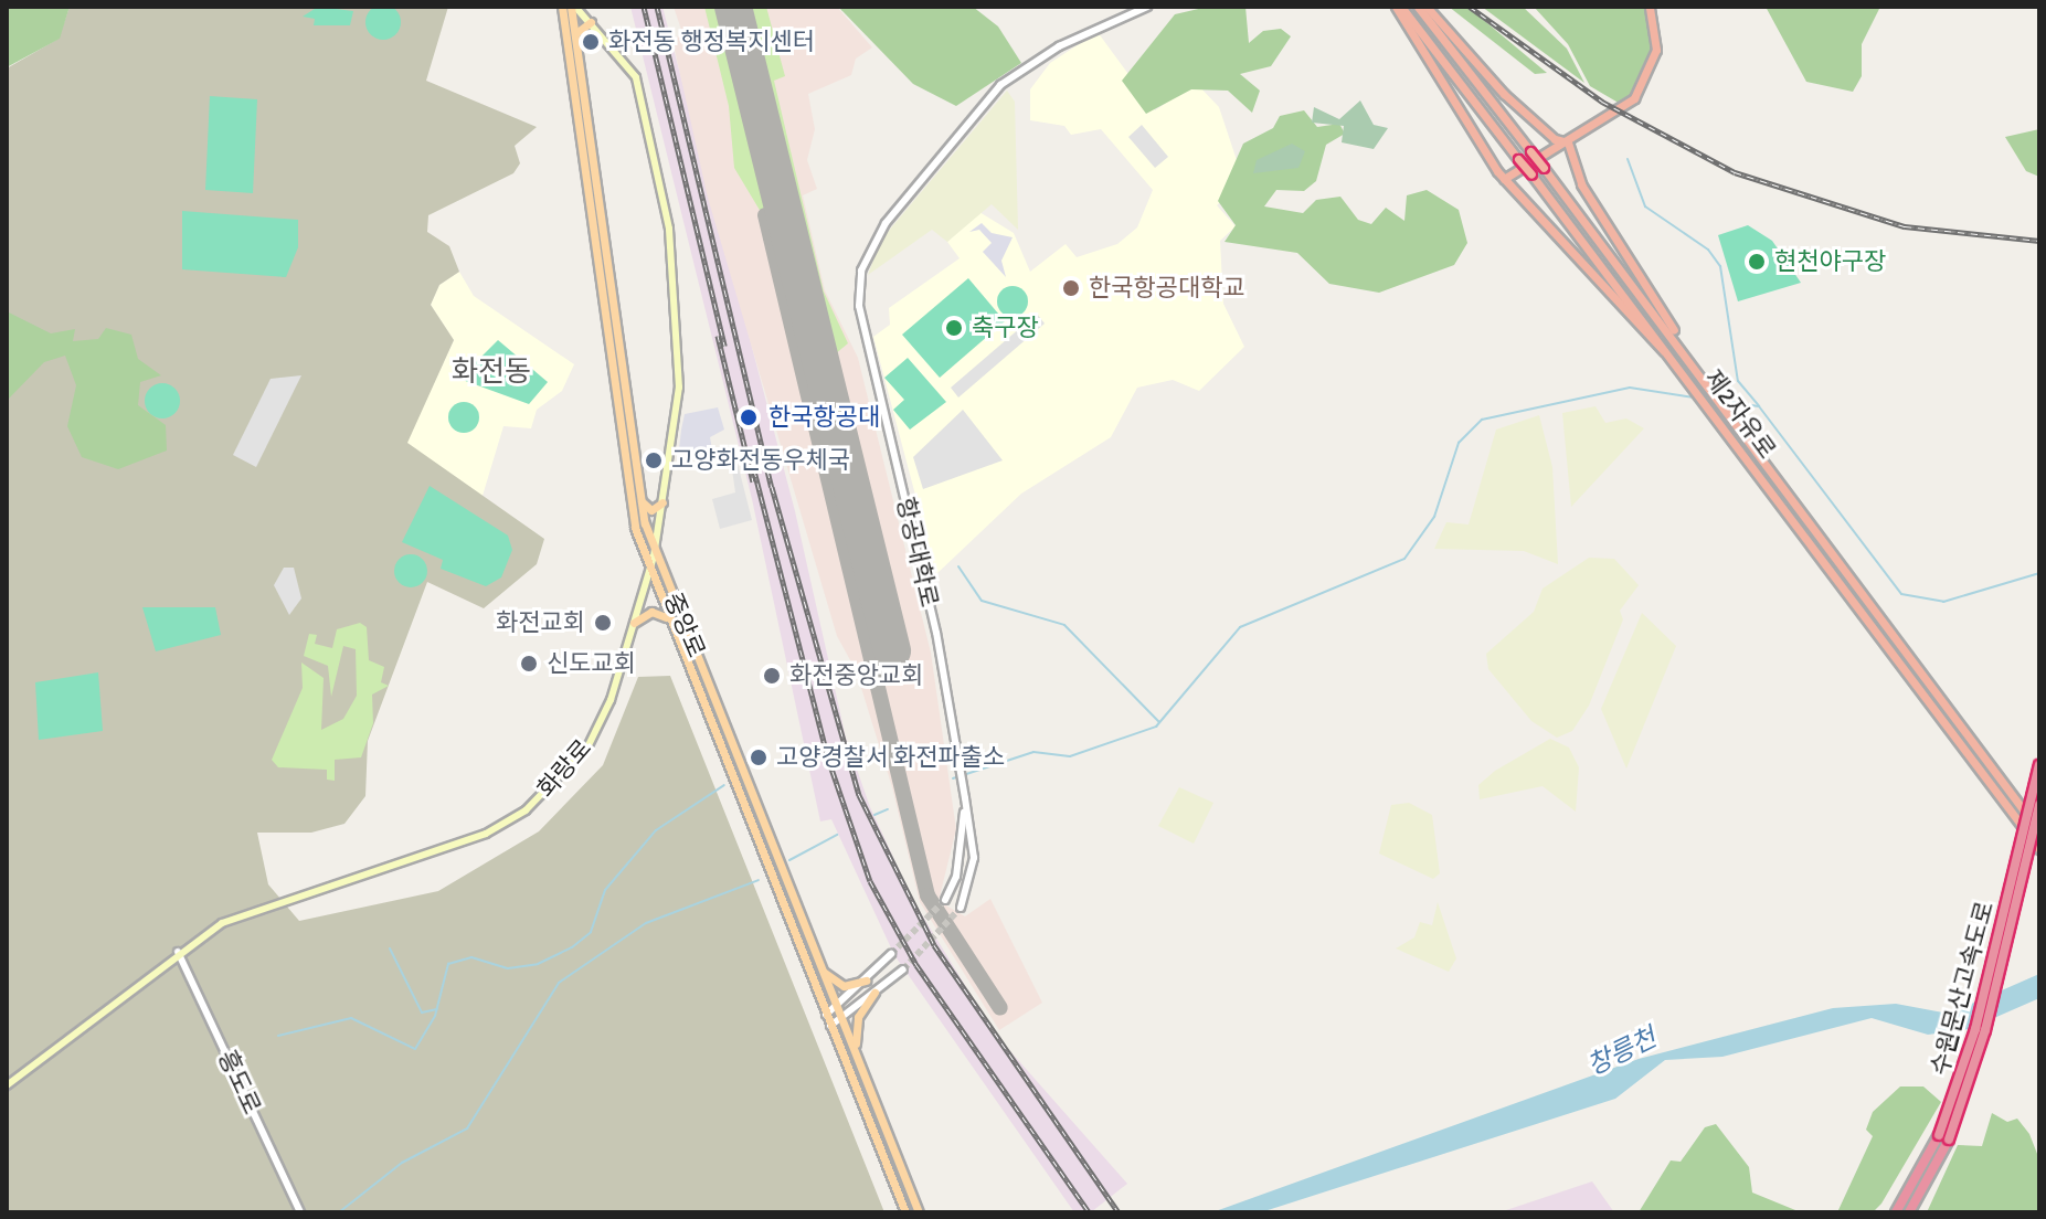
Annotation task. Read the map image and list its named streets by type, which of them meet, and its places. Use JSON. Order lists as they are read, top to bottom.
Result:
{
  "streets": {
    "highway": ["제2자유로", "수원문산고속도로"],
    "main road": ["중앙로", "화랑로"],
    "street": ["항공대학로", "흥도로"]
  },
  "crossings": [
    ["중앙로", "화랑로"],
    ["화랑로", "흥도로"]
  ],
  "districts": ["화전동"],
  "water": ["창릉천"],
  "places": [
    "화전동 행정복지센터",
    "현천야구장",
    "한국항공대학교",
    "축구장",
    "한국항공대",
    "고양화전동우체국",
    "화전교회",
    "신도교회",
    "화전중앙교회",
    "고양경찰서 화전파출소"
  ]
}
